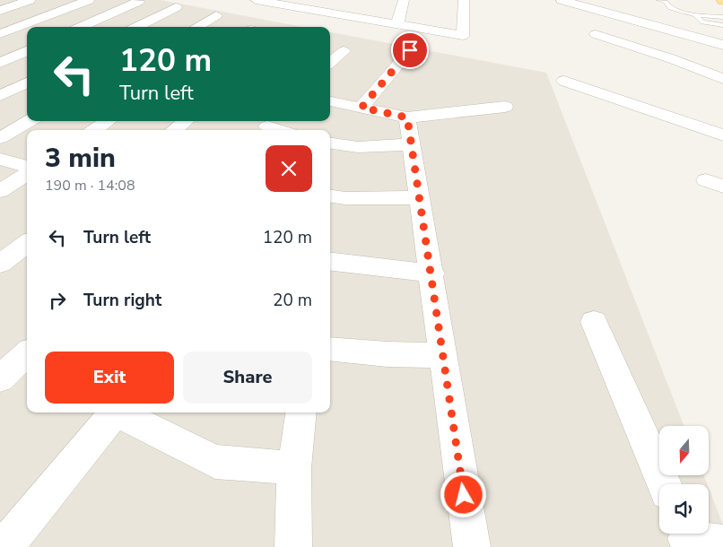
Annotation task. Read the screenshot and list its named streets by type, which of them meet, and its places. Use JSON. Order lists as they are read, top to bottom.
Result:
{
  "north": "bottom",
  "page": {
    "turn": ["120 m", "Turn left"],
    "heading": ["3 min", "190 m · 14:08"],
    "list": [
      {
        "name": "Turn left",
        "value": "120 m"
      },
      {
        "name": "Turn right",
        "value": "20 m"
      }
    ],
    "buttons": ["Exit", "Share"]
  }
}
